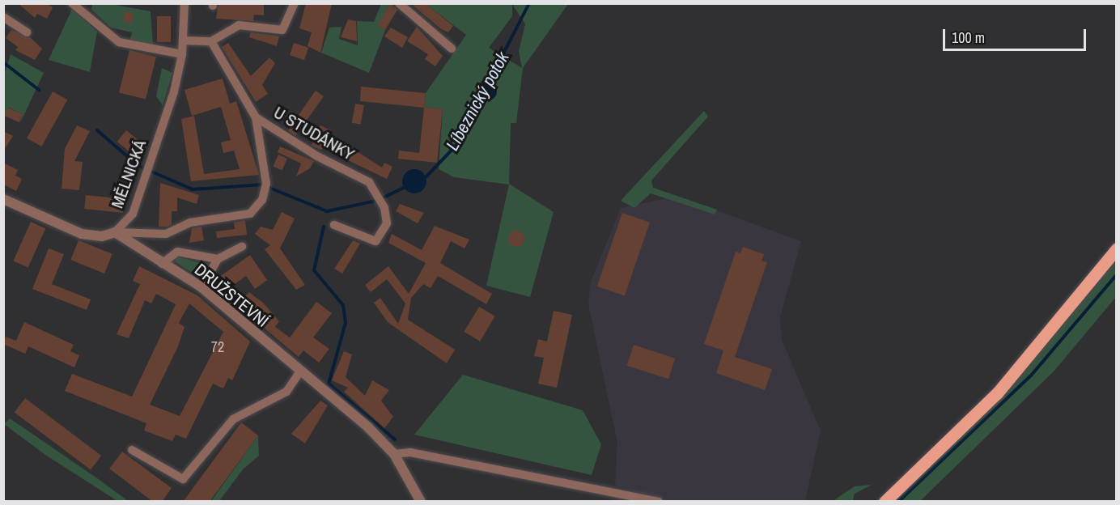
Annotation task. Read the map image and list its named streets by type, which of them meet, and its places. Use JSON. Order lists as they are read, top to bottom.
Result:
{
  "streets": {
    "street": ["U STUDÁNKY", "MĚLNICKÁ", "DRUŽSTEVNÍ"]
  },
  "crossings": [
    ["MĚLNICKÁ", "DRUŽSTEVNÍ"]
  ],
  "water": ["Líbeznický potok"],
  "house_numbers": ["72"],
  "scale_bar": "100 m"
}
